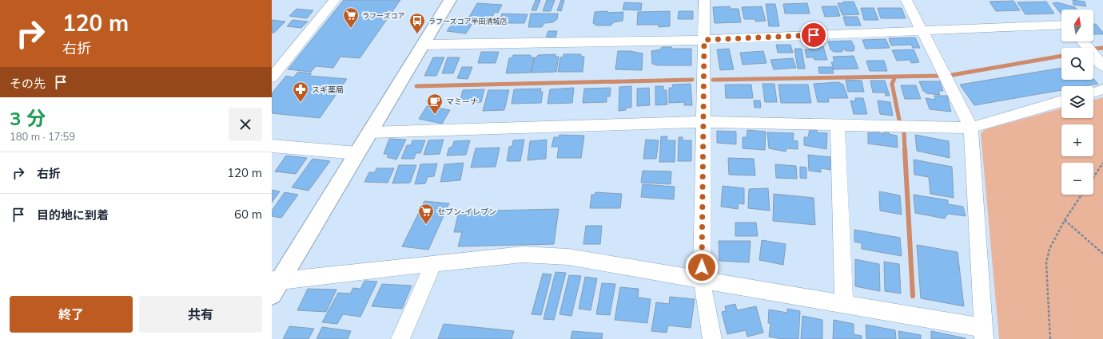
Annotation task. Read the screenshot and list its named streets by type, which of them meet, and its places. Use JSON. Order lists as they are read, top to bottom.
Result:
{
  "places": {
    "supermarket": ["ラフーズコア", "セブン-イレブン"],
    "bus stop": ["ラフーズコア半田清城店"],
    "pharmacy": ["スギ薬局"],
    "cafe": ["マミーナ"]
  },
  "north": "top",
  "page": {
    "turn": ["120 m", "右折"],
    "map_buttons": ["+", "−"],
    "then": "その先",
    "heading": ["3 分", "180 m · 17:59"],
    "list": [
      {
        "name": "右折",
        "value": "120 m"
      },
      {
        "name": "目的地に到着",
        "value": "60 m"
      }
    ],
    "buttons": ["終了", "共有"]
  }
}
